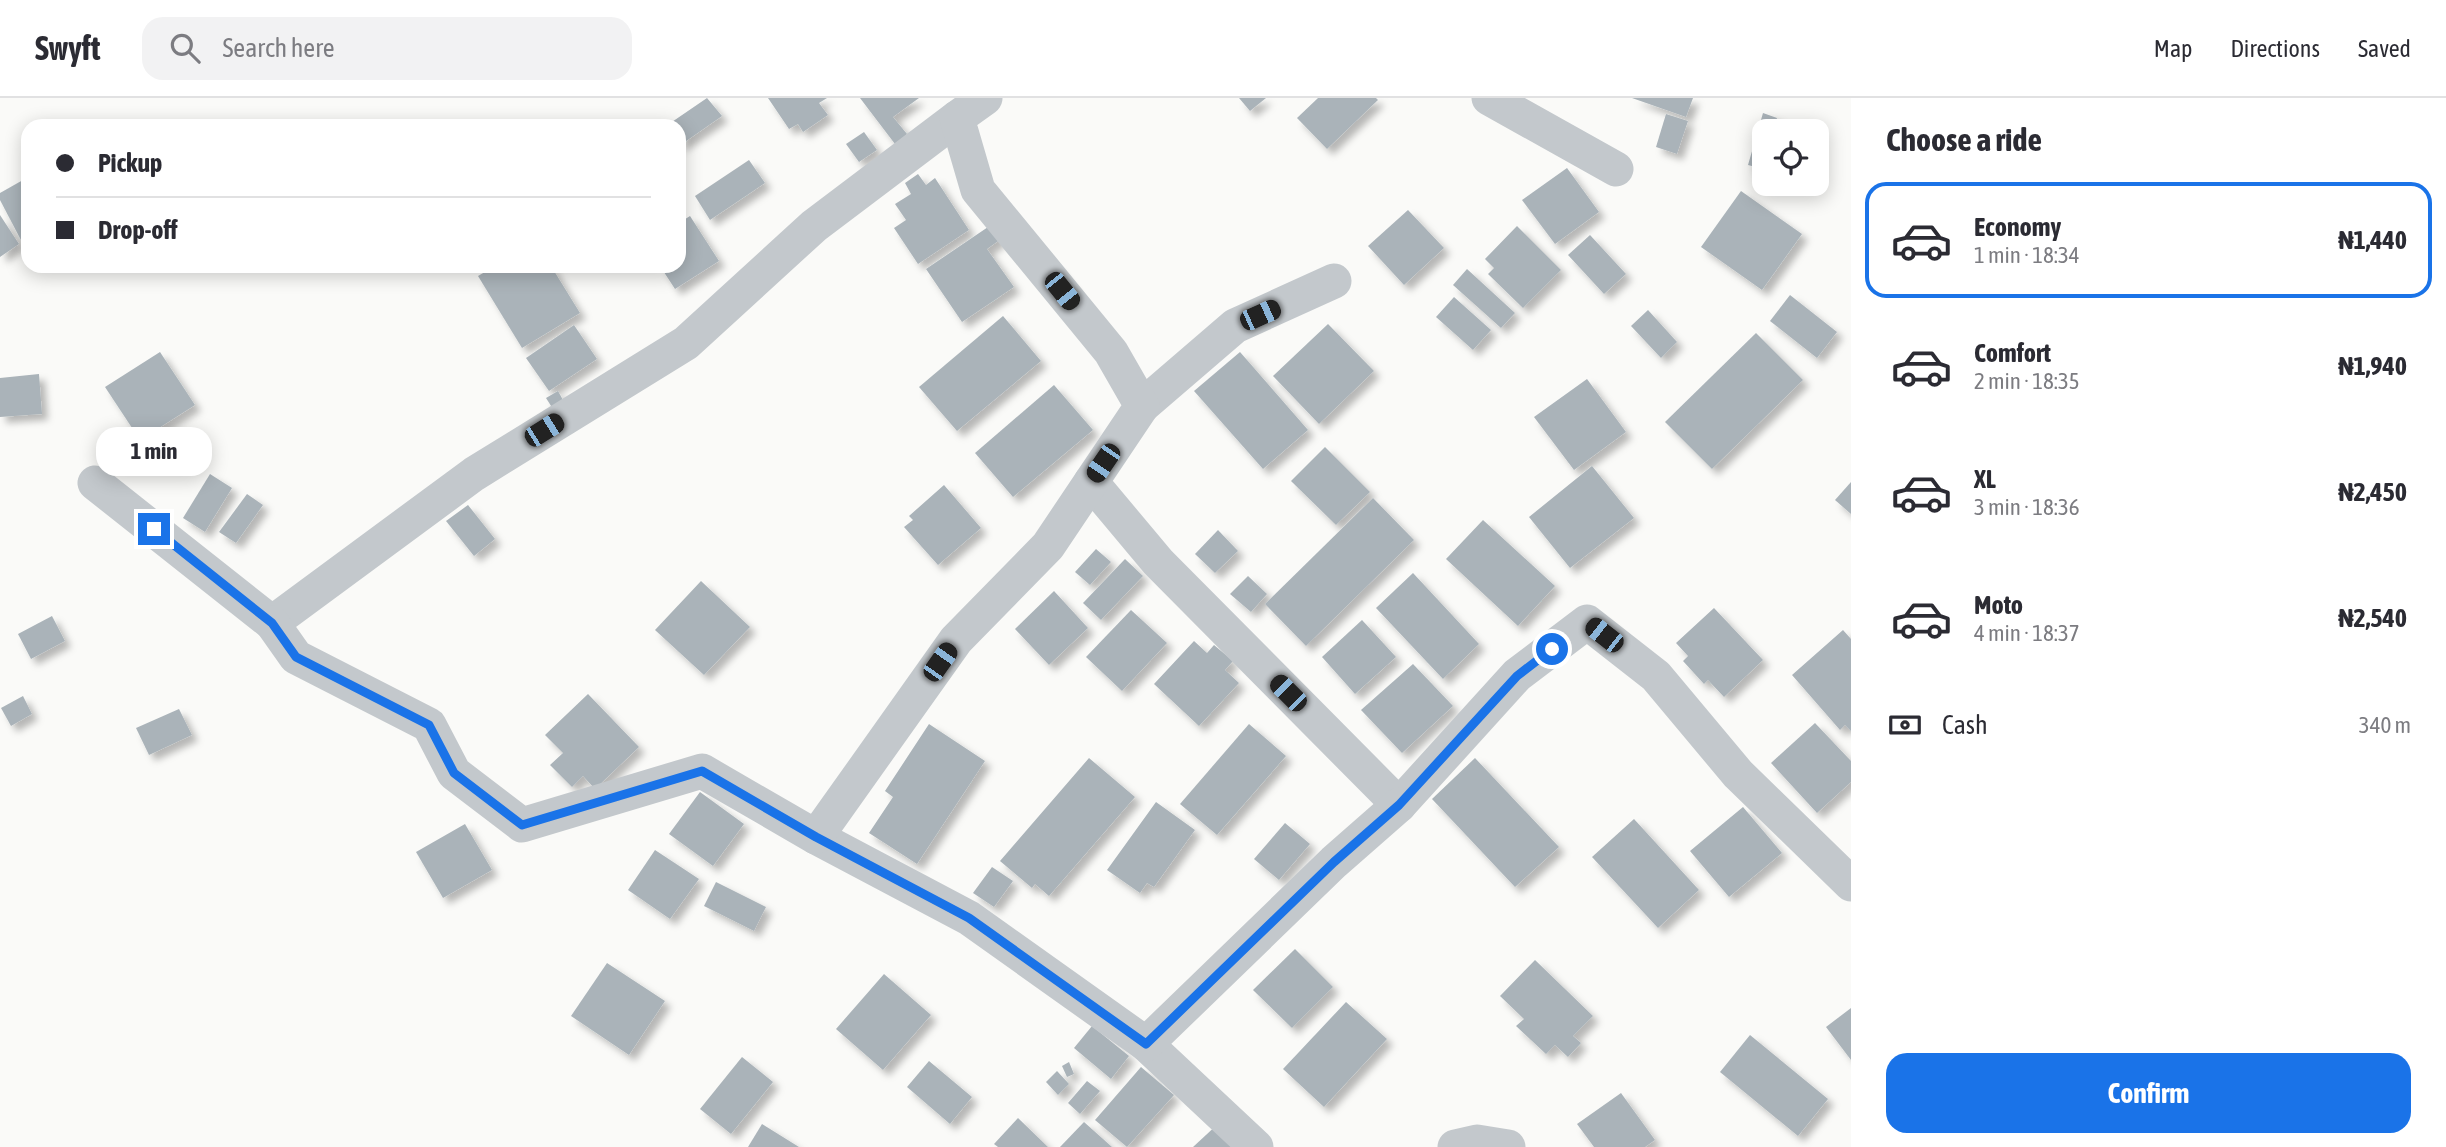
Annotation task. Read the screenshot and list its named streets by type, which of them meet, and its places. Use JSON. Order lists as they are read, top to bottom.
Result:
{
  "page": {
    "header": "Swyft",
    "search": "Search here",
    "nav": ["Map", "Directions", "Saved"],
    "heading": "Choose a ride",
    "banner": ["Pickup", "Drop-off"],
    "list": [
      {
        "name": "Economy",
        "note": "1 min · 18:34",
        "value": "₦1,440"
      },
      {
        "name": "Comfort",
        "note": "2 min · 18:35",
        "value": "₦1,940"
      },
      {
        "name": "XL",
        "note": "3 min · 18:36",
        "value": "₦2,450"
      },
      {
        "name": "Moto",
        "note": "4 min · 18:37",
        "value": "₦2,540"
      }
    ],
    "bubble": "1 min",
    "pay": ["Cash", "340 m"],
    "buttons": "Confirm"
  }
}
